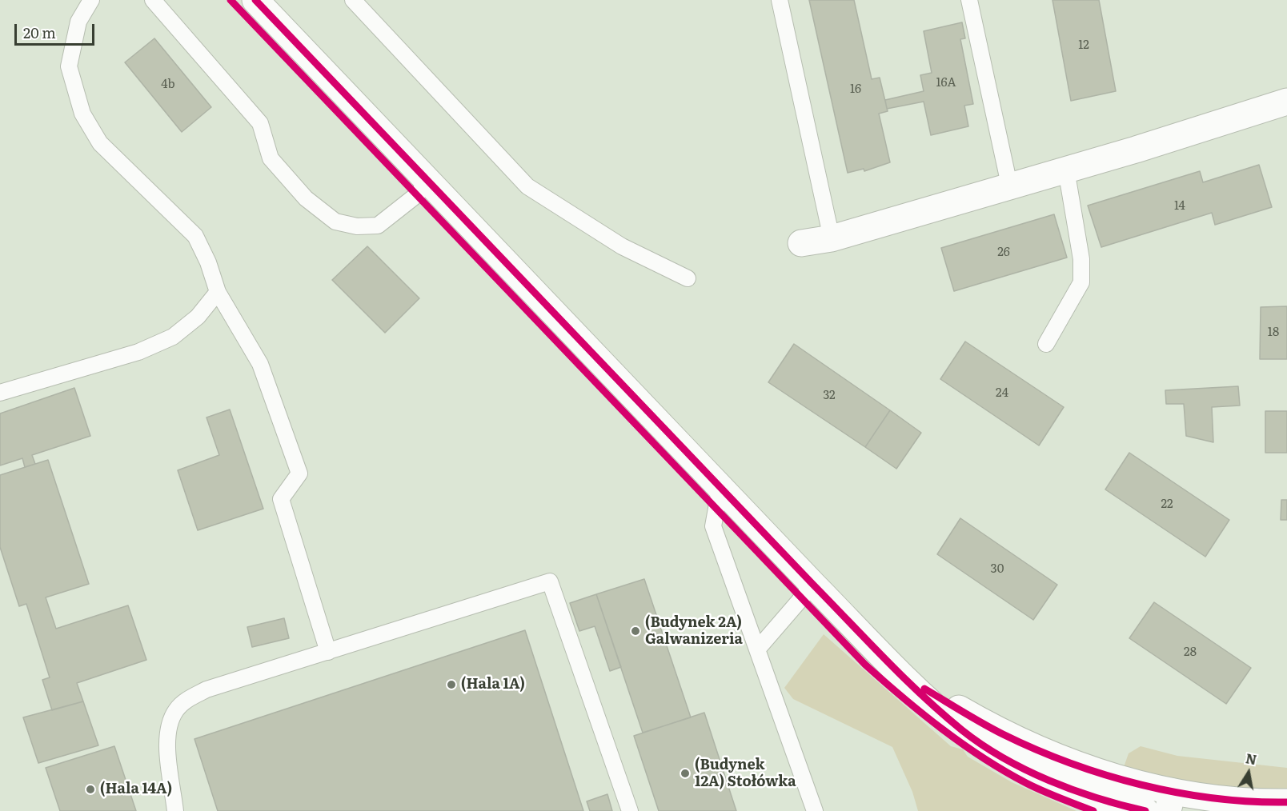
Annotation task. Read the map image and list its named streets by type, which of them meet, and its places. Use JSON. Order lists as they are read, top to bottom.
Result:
{
  "places": [
    "(Budynek 2A) Galwanizeria",
    "(Hala 1A)",
    "(Budynek 12A) Stołówka",
    "(Hala 14A)"
  ],
  "house_numbers": [
    "12",
    "16A",
    "4b",
    "16",
    "14",
    "26",
    "18",
    "24",
    "32",
    "22",
    "30",
    "28"
  ],
  "scale_bar": "20 m",
  "north": "top"
}
